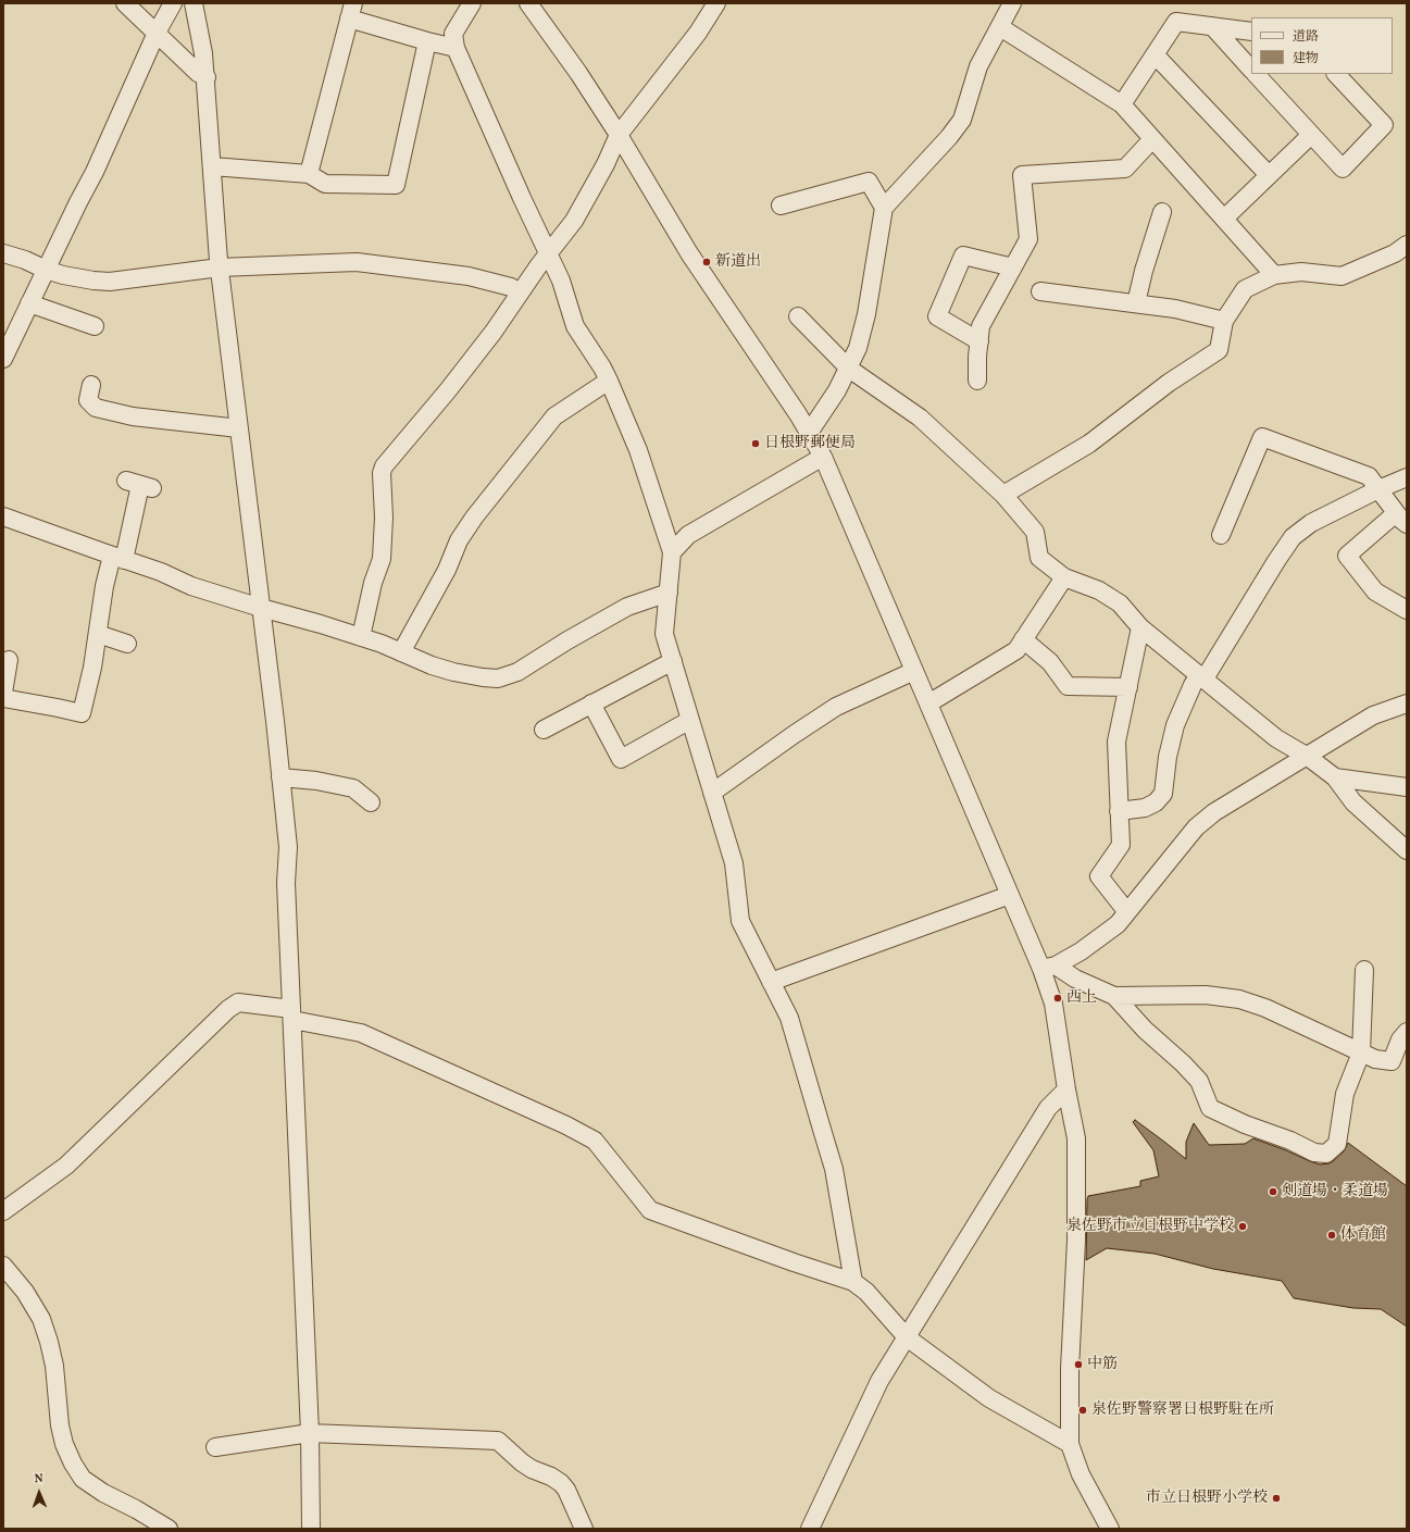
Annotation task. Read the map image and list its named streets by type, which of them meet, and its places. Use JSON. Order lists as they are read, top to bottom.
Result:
{
  "places": [
    "新道出",
    "日根野郵便局",
    "西上",
    "剣道場・柔道場",
    "泉佐野市立日根野中学校",
    "体育館",
    "中筋",
    "泉佐野警察署日根野駐在所",
    "市立日根野小学校"
  ],
  "legend": ["道路", "建物"],
  "north": "top"
}
